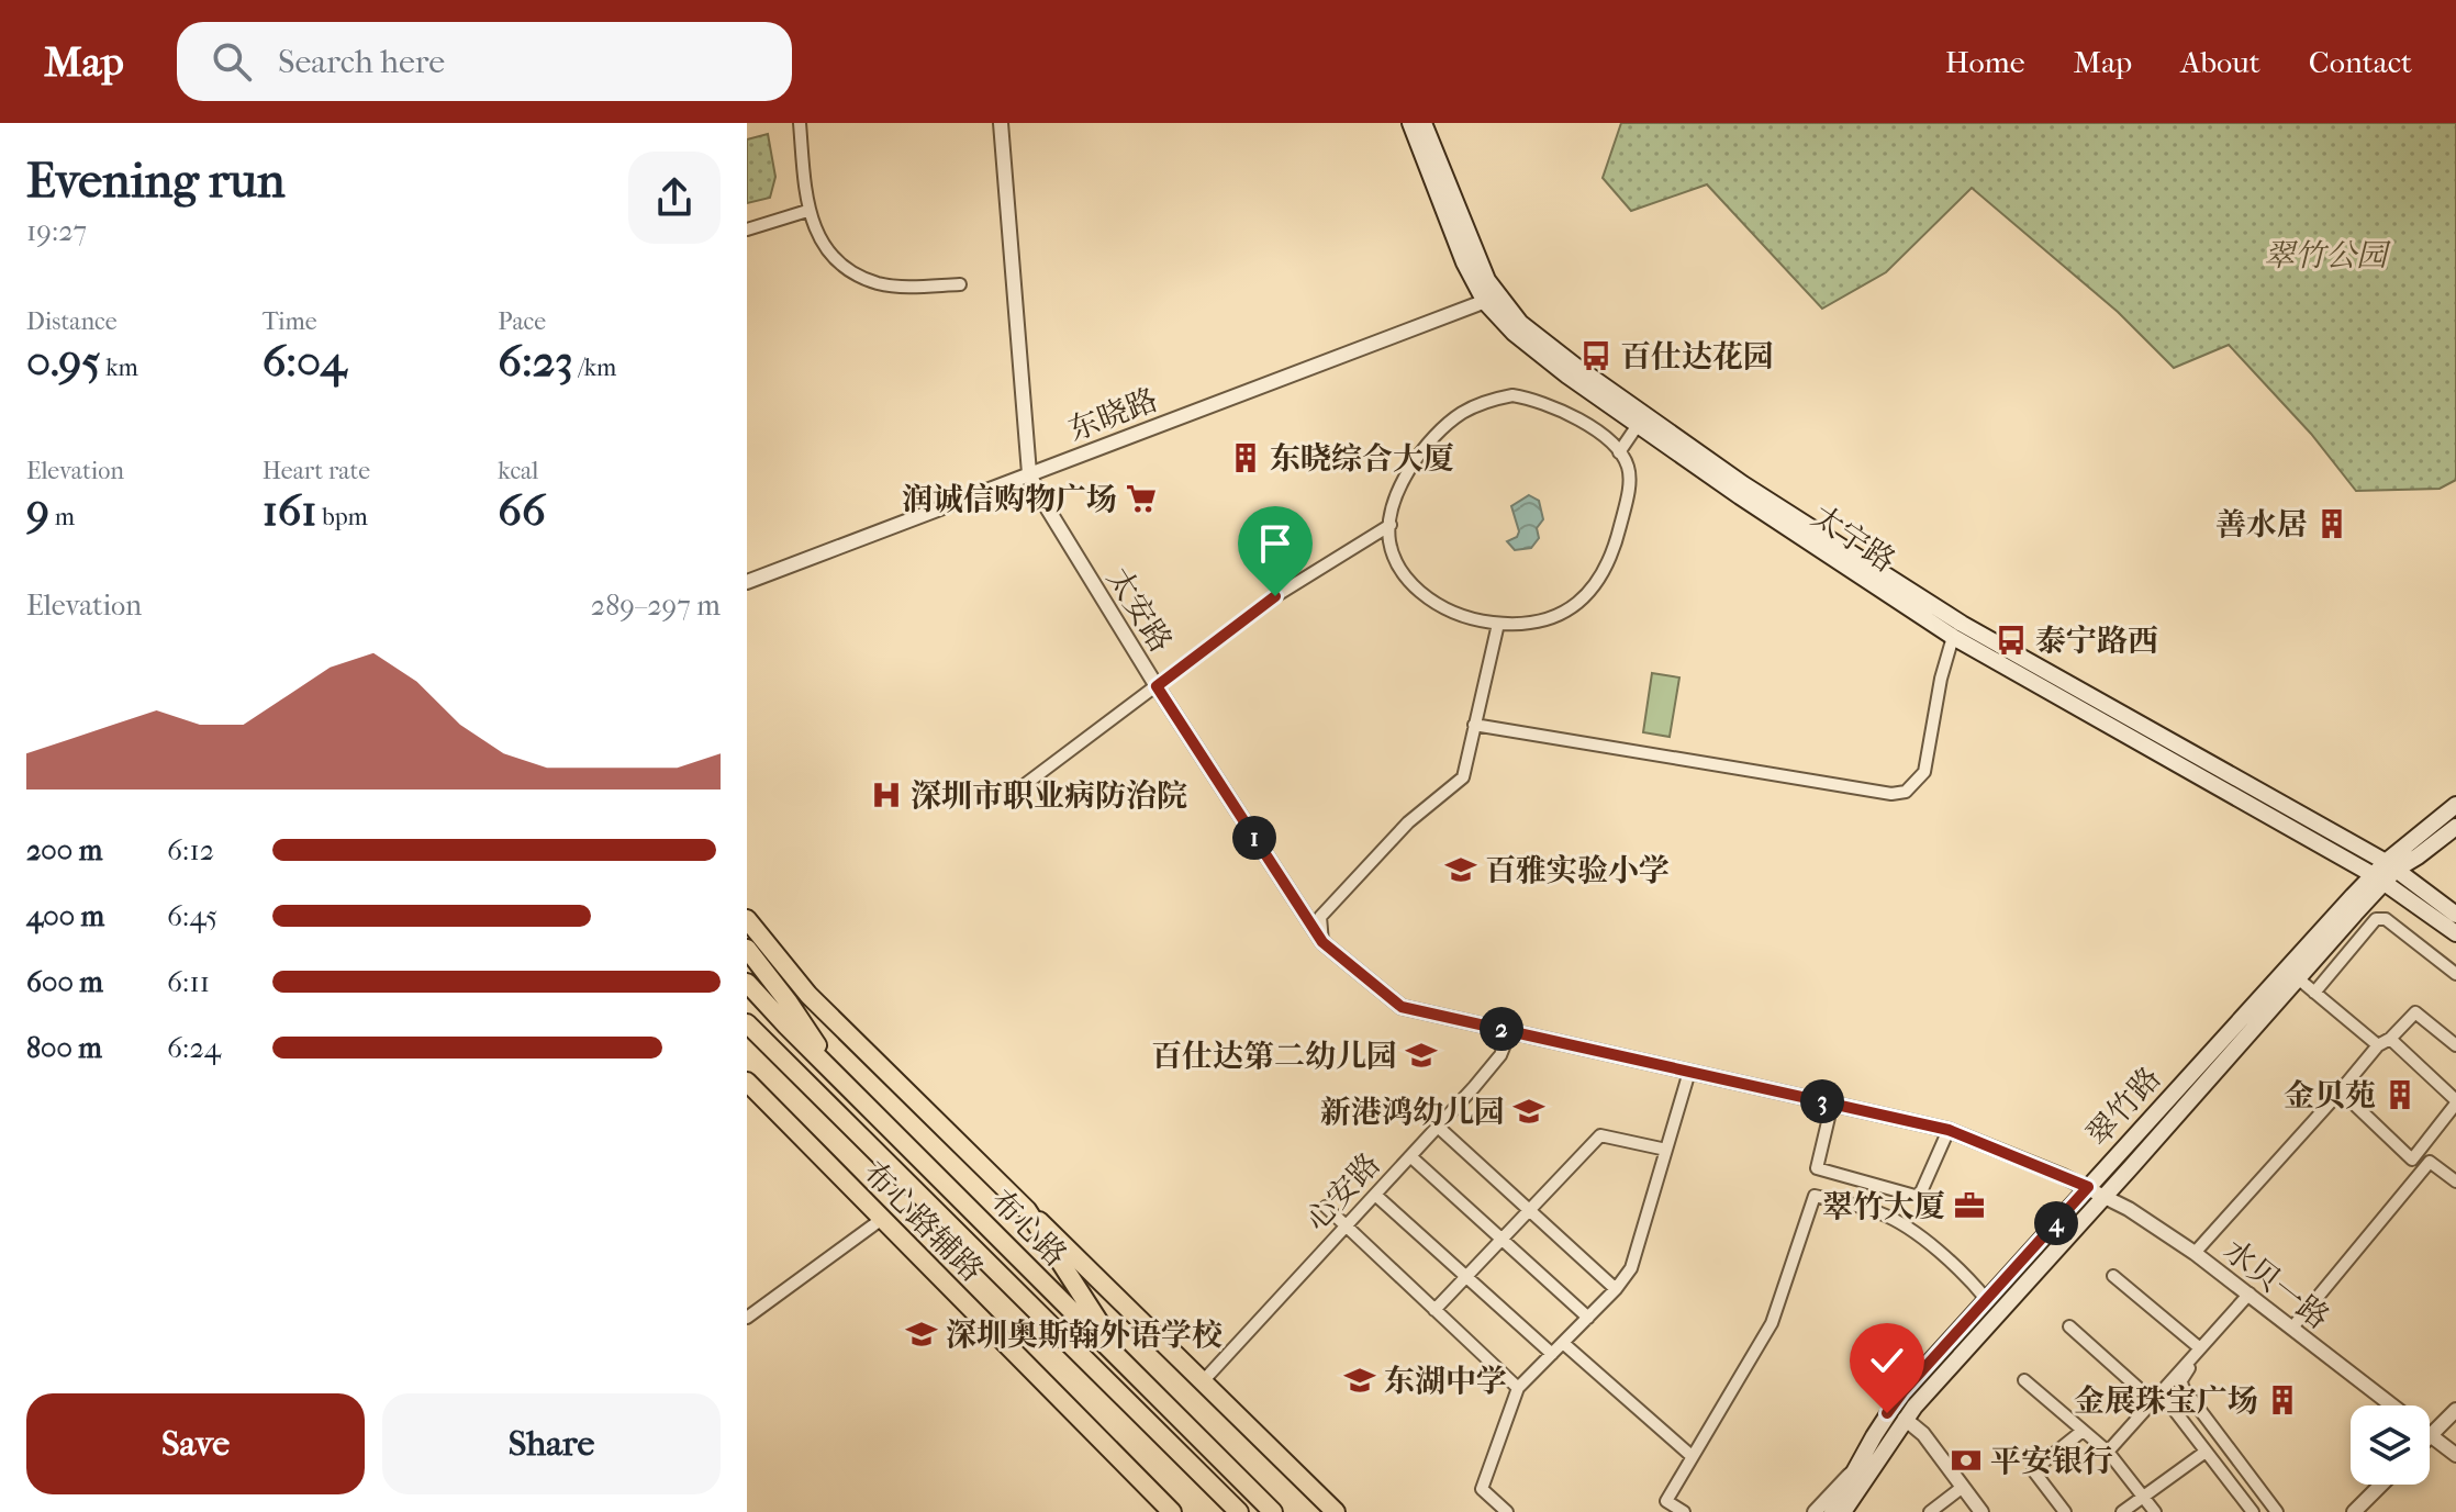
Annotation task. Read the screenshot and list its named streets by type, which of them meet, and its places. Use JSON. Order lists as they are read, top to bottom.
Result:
{
  "streets": {
    "main road": [
      "太宁路",
      "翠竹路",
      "布心路辅路",
      "布心路"
    ],
    "street": [
      "东晓路",
      "太安路",
      "心安路",
      "水贝一路"
    ]
  },
  "crossings": [
    ["东晓路", "太宁路"],
    ["东晓路", "太安路"],
    ["太宁路", "翠竹路"],
    ["太安路", "翠竹路"],
    ["太安路", "心安路"],
    ["太安路", "水贝一路"],
    ["翠竹路", "水贝一路"]
  ],
  "parks": ["翠竹公园"],
  "places": {
    "bus stop": ["百仕达花园", "泰宁路西"],
    "building": [
      "东晓综合大厦",
      "善水居",
      "金贝苑",
      "金展珠宝广场"
    ],
    "supermarket": ["润诚信购物广场"],
    "hospital": ["深圳市职业病防治院"],
    "school or university": [
      "百雅实验小学",
      "百仕达第二幼儿园",
      "新港鸿幼儿园",
      "深圳奥斯翰外语学校",
      "东湖中学"
    ],
    "office": ["翠竹大厦"],
    "bank": ["平安银行"]
  },
  "page": {
    "header": "Map",
    "search": "Search here",
    "nav": [
      "Home",
      "Map",
      "About",
      "Contact"
    ],
    "heading": ["Evening run", "19:27"],
    "stats": [
      ["Distance", "0.95 km"],
      ["Time", "6:04"],
      ["Pace", "6:23 /km"],
      ["Elevation", "9 m"],
      ["Heart rate", "161 bpm"],
      ["kcal", "66"]
    ],
    "chart": ["Elevation", "289–297 m"],
    "pins": [
      "1",
      "2",
      "3",
      "4"
    ],
    "list": [
      {
        "name": "200 m",
        "note": "6:12"
      },
      {
        "name": "400 m",
        "note": "6:45"
      },
      {
        "name": "600 m",
        "note": "6:11"
      },
      {
        "name": "800 m",
        "note": "6:24"
      }
    ],
    "buttons": ["Save", "Share"]
  }
}
